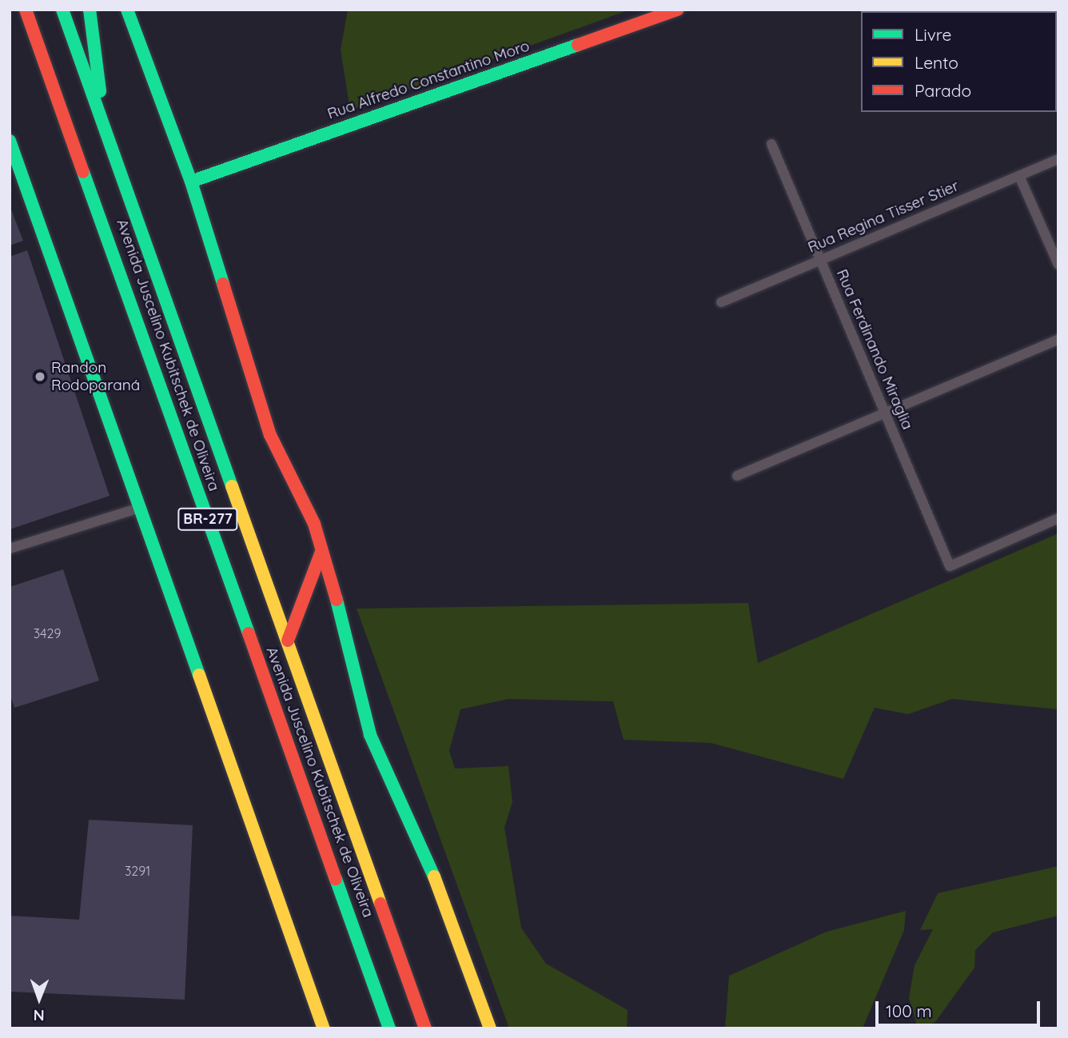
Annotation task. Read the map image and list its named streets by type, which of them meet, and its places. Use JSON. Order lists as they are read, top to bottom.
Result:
{
  "streets": {
    "main road": ["Rua Alfredo Constantino Moro", "Avenida Juscelino Kubitschek de Oliveira", "BR-277"],
    "street": ["Rua Regina Tisser Stier", "Rua Ferdinando Miraglia"]
  },
  "crossings": [
    ["Rua Regina Tisser Stier", "Rua Ferdinando Miraglia"]
  ],
  "places": ["Randon Rodoparaná"],
  "house_numbers": ["3429", "3291"],
  "legend": ["Livre", "Lento", "Parado"],
  "scale_bar": "100 m",
  "north": "bottom"
}
